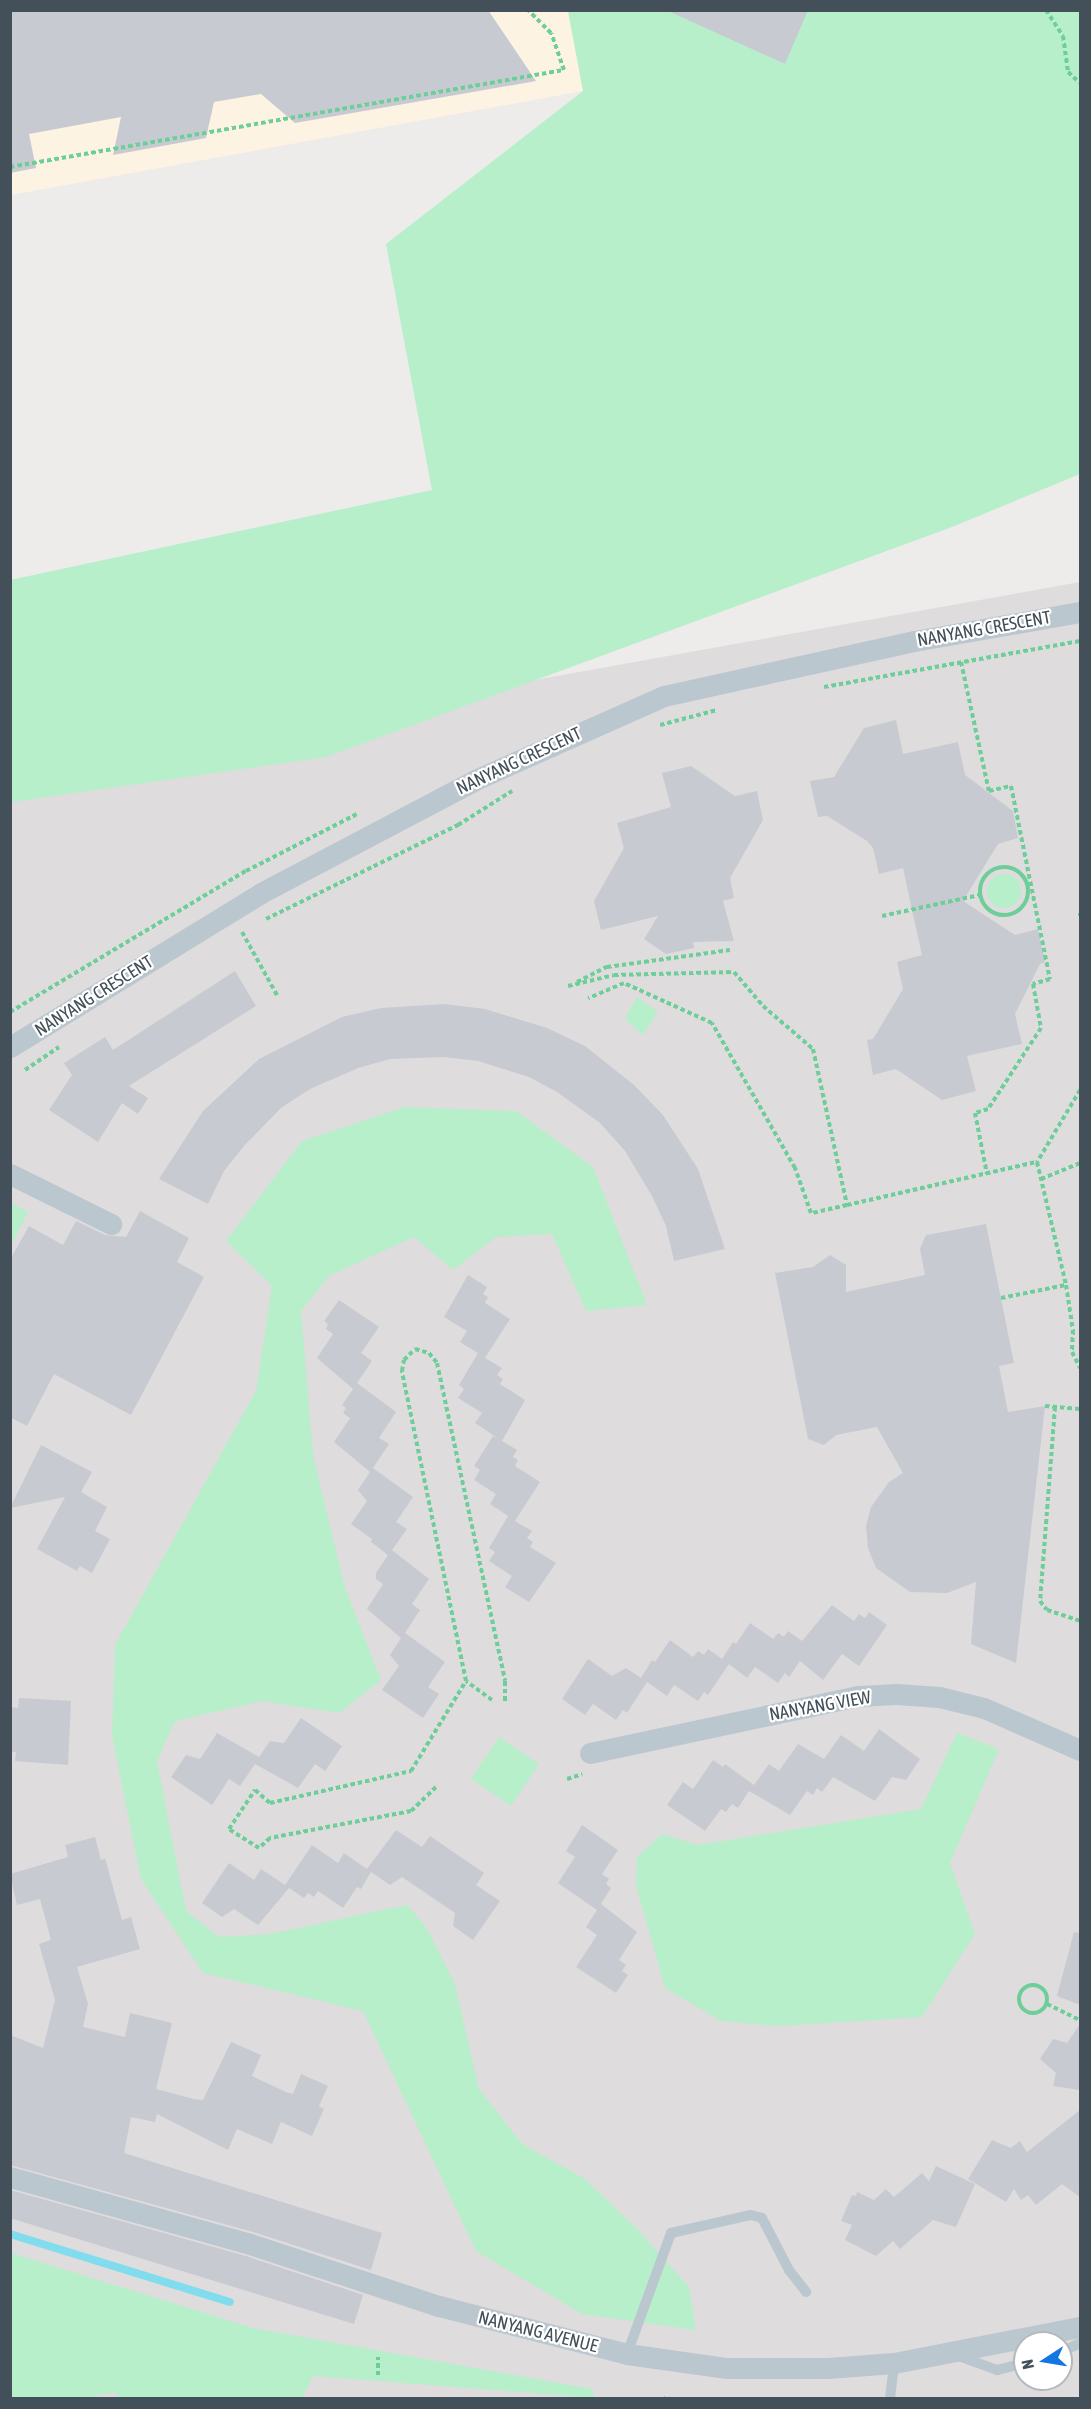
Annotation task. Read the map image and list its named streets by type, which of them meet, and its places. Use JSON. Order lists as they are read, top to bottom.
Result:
{
  "streets": {
    "street": ["NANYANG CRESCENT", "NANYANG VIEW", "NANYANG AVENUE"]
  },
  "north": "left"
}
